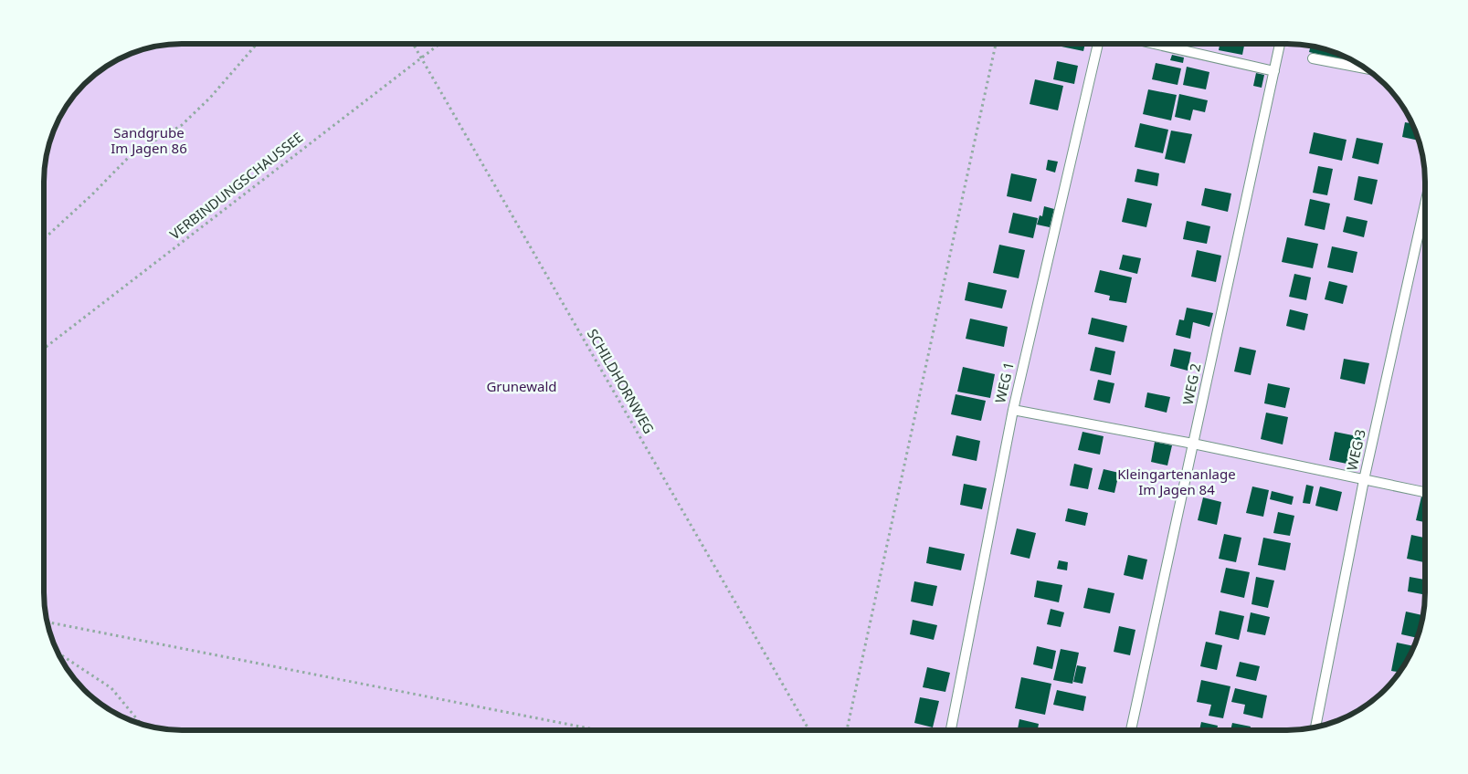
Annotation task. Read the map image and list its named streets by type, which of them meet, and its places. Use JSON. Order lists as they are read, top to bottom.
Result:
{
  "streets": {
    "lane": ["WEG 1", "WEG 2", "WEG 3"],
    "path": ["VERBINDUNGSCHAUSSEE", "SCHILDHORNWEG"]
  },
  "crossings": [
    ["VERBINDUNGSCHAUSSEE", "SCHILDHORNWEG"]
  ],
  "parks": ["Sandgrube Im Jagen 86", "Grunewald", "Kleingartenanlage Im Jagen 84"]
}
